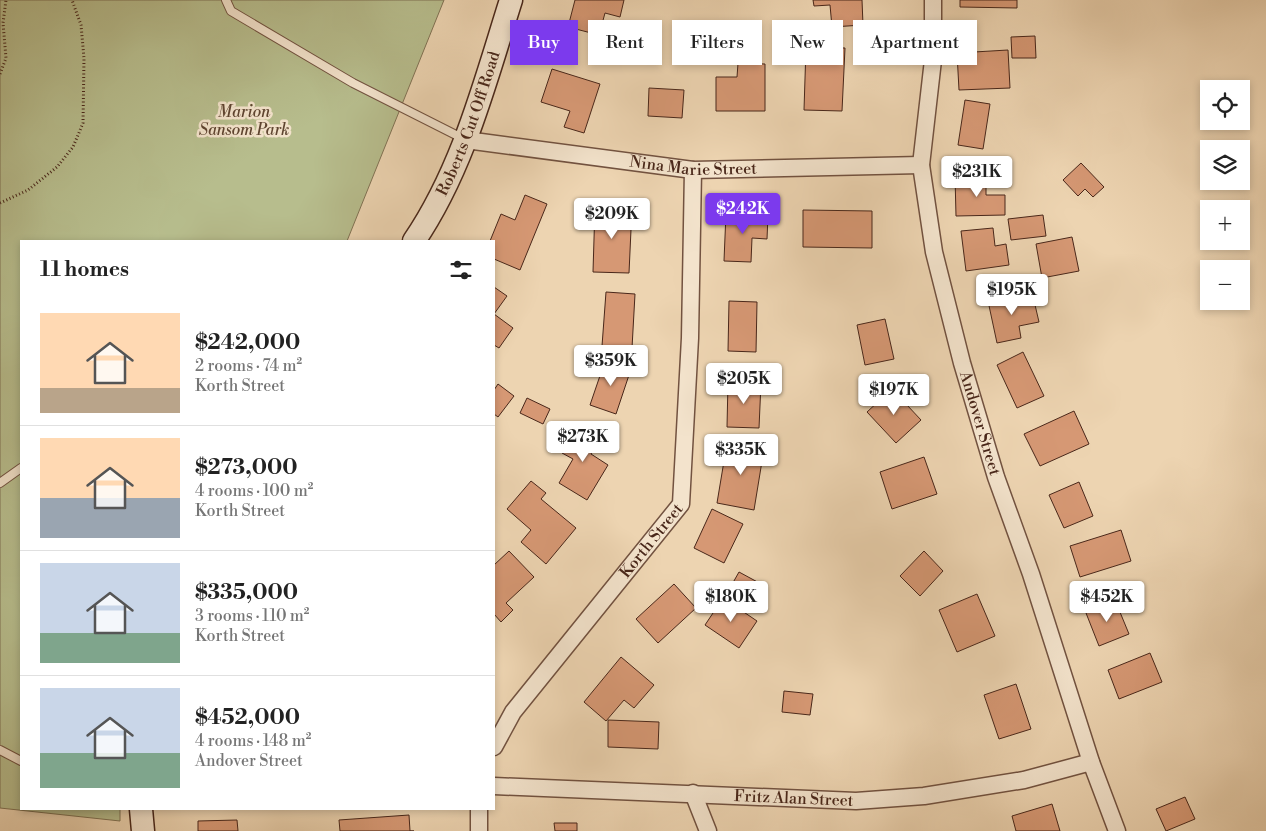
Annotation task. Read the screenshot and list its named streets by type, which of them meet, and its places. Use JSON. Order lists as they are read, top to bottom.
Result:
{
  "streets": {
    "street": [
      "Roberts Cut Off Road",
      "Nina Marie Street",
      "Andover Street",
      "Korth Street",
      "Fritz Alan Street"
    ]
  },
  "crossings": [
    ["Roberts Cut Off Road", "Nina Marie Street"],
    ["Nina Marie Street", "Andover Street"],
    ["Nina Marie Street", "Korth Street"],
    ["Andover Street", "Fritz Alan Street"]
  ],
  "parks": ["Marion Sansom Park"],
  "page": {
    "chip": [
      "Buy",
      "Rent",
      "Filters",
      "New",
      "Apartment"
    ],
    "map_buttons": ["+", "−"],
    "price": [
      "$231K",
      "$242K",
      "$209K",
      "$195K",
      "$359K",
      "$205K",
      "$197K",
      "$273K",
      "$335K",
      "$180K",
      "$452K"
    ],
    "heading": "11 homes",
    "list": [
      {
        "name": "$242,000",
        "note": "2 rooms · 74 m² · Korth Street"
      },
      {
        "name": "$273,000",
        "note": "4 rooms · 100 m² · Korth Street"
      },
      {
        "name": "$335,000",
        "note": "3 rooms · 110 m² · Korth Street"
      },
      {
        "name": "$452,000",
        "note": "4 rooms · 148 m² · Andover Street"
      }
    ]
  }
}
